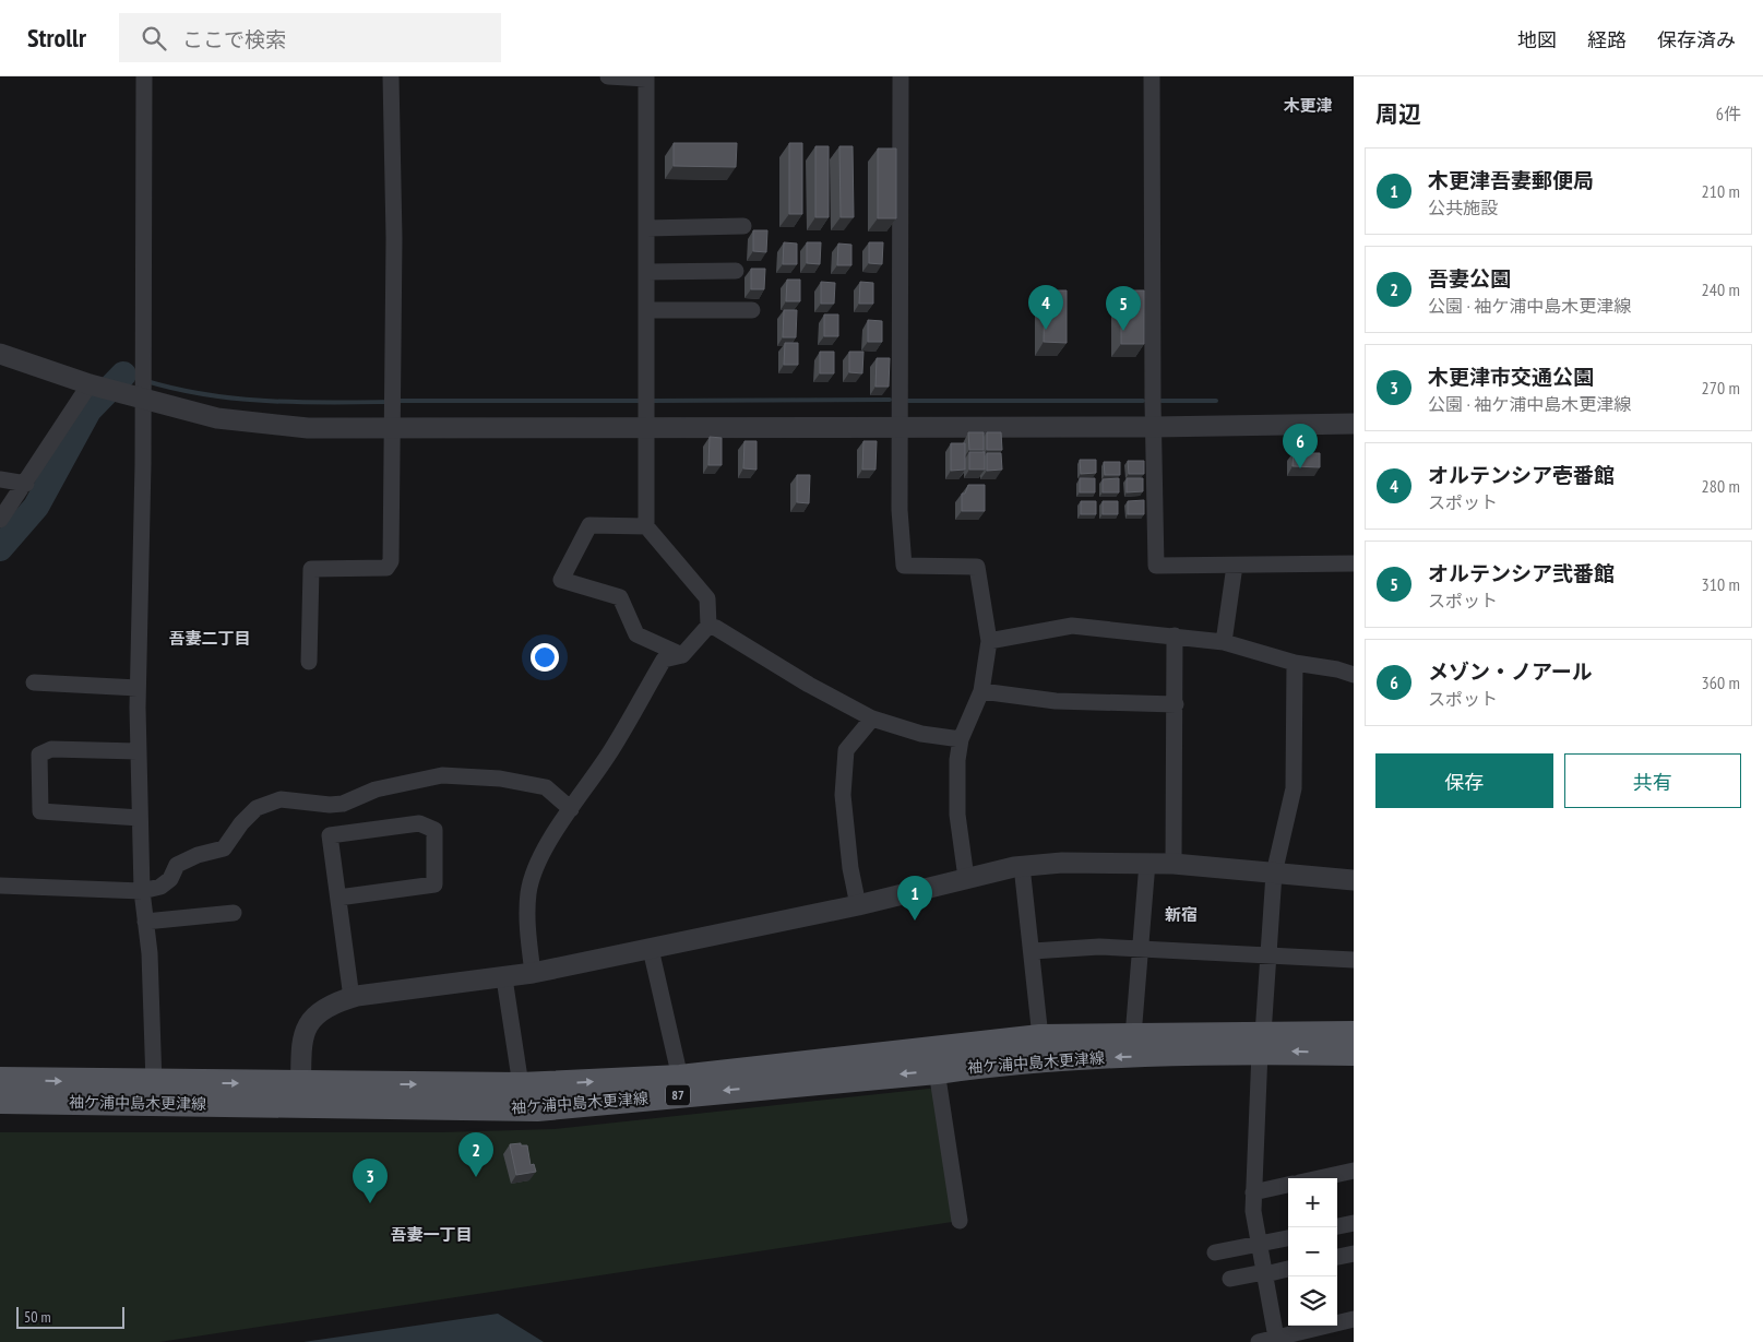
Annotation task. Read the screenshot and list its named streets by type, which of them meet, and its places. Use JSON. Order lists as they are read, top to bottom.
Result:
{
  "streets": {
    "main road": ["袖ケ浦中島木更津線", "87"]
  },
  "districts": [
    "木更津",
    "吾妻二丁目",
    "新宿",
    "吾妻一丁目"
  ],
  "scale_bar": "50 m",
  "page": {
    "header": "Strollr",
    "search": "ここで検索",
    "nav": ["地図", "経路", "保存済み"],
    "heading": ["周辺", "6件"],
    "list": [
      {
        "mark": "1",
        "name": "木更津吾妻郵便局",
        "note": "公共施設",
        "value": "210 m"
      },
      {
        "mark": "2",
        "name": "吾妻公園",
        "note": "公園 · 袖ケ浦中島木更津線",
        "value": "240 m"
      },
      {
        "mark": "3",
        "name": "木更津市交通公園",
        "note": "公園 · 袖ケ浦中島木更津線",
        "value": "270 m"
      },
      {
        "mark": "4",
        "name": "オルテンシア壱番館",
        "note": "スポット",
        "value": "280 m"
      },
      {
        "mark": "5",
        "name": "オルテンシア弐番館",
        "note": "スポット",
        "value": "310 m"
      },
      {
        "mark": "6",
        "name": "メゾン・ノアール",
        "note": "スポット",
        "value": "360 m"
      }
    ],
    "pins": [
      "4",
      "5",
      "6",
      "1",
      "2",
      "3"
    ],
    "buttons": ["保存", "共有"],
    "map_buttons": ["+", "−"],
    "scale": "50 m"
  }
}
